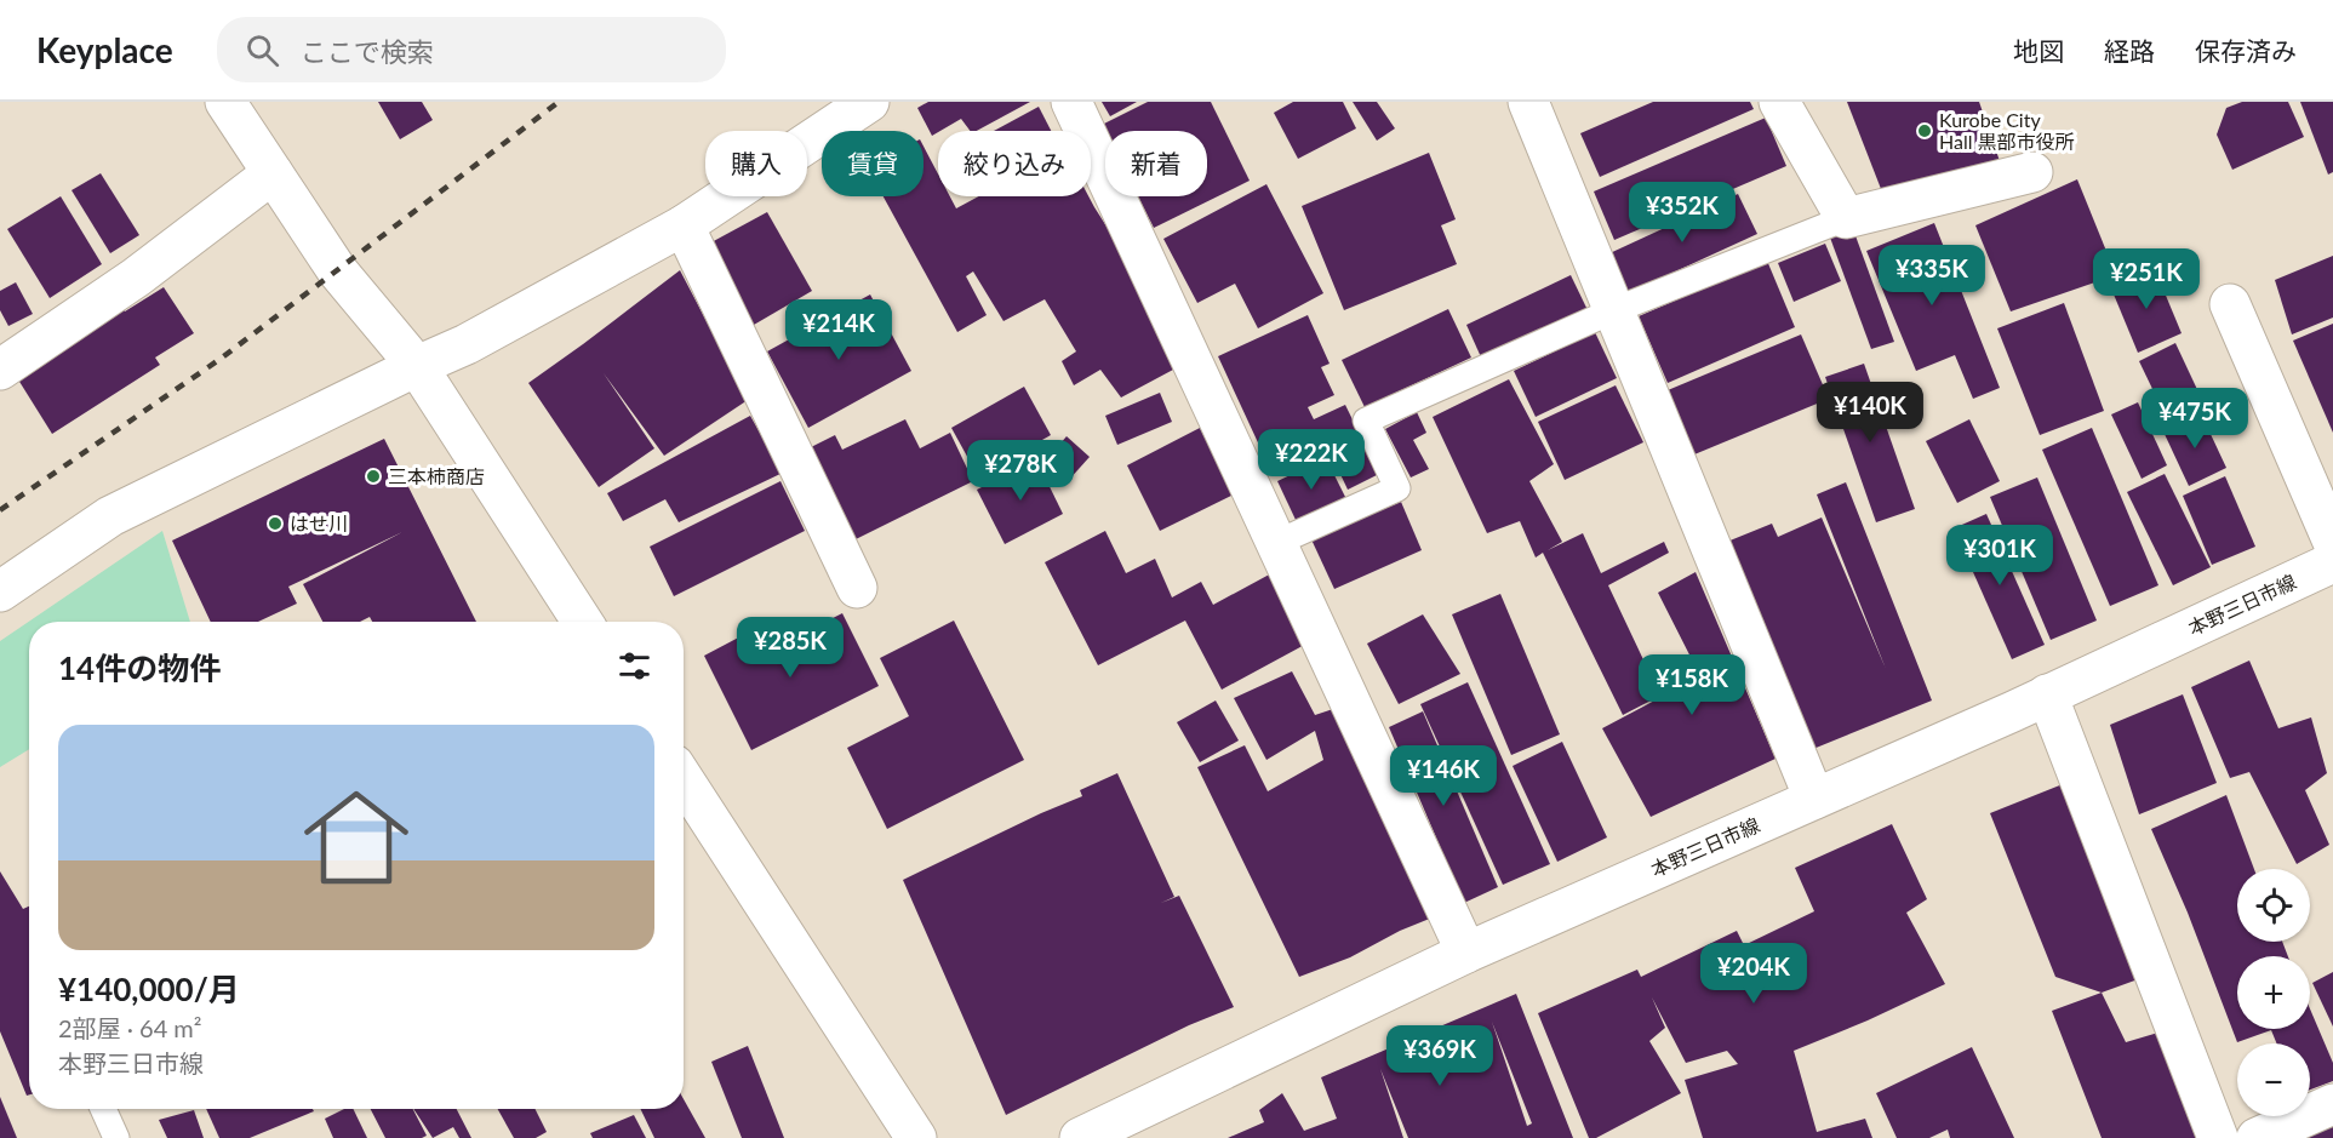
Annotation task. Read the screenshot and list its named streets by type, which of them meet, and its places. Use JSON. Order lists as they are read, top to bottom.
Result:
{
  "streets": {
    "street": ["本野三日市線"]
  },
  "places": ["Kurobe City Hall 黒部市役所", "三本柿商店", "はせ川"],
  "page": {
    "header": "Keyplace",
    "search": "ここで検索",
    "nav": ["地図", "経路", "保存済み"],
    "chip": [
      "購入",
      "賃貸",
      "絞り込み",
      "新着"
    ],
    "price": [
      "¥352K",
      "¥335K",
      "¥251K",
      "¥214K",
      "¥140K",
      "¥475K",
      "¥222K",
      "¥278K",
      "¥301K",
      "¥285K",
      "¥158K",
      "¥146K",
      "¥204K",
      "¥369K"
    ],
    "heading": "14件の物件",
    "list": [
      {
        "name": "¥140,000/月",
        "note": "2部屋 · 64 m² · 本野三日市線"
      }
    ],
    "map_buttons": ["+", "−"]
  }
}
